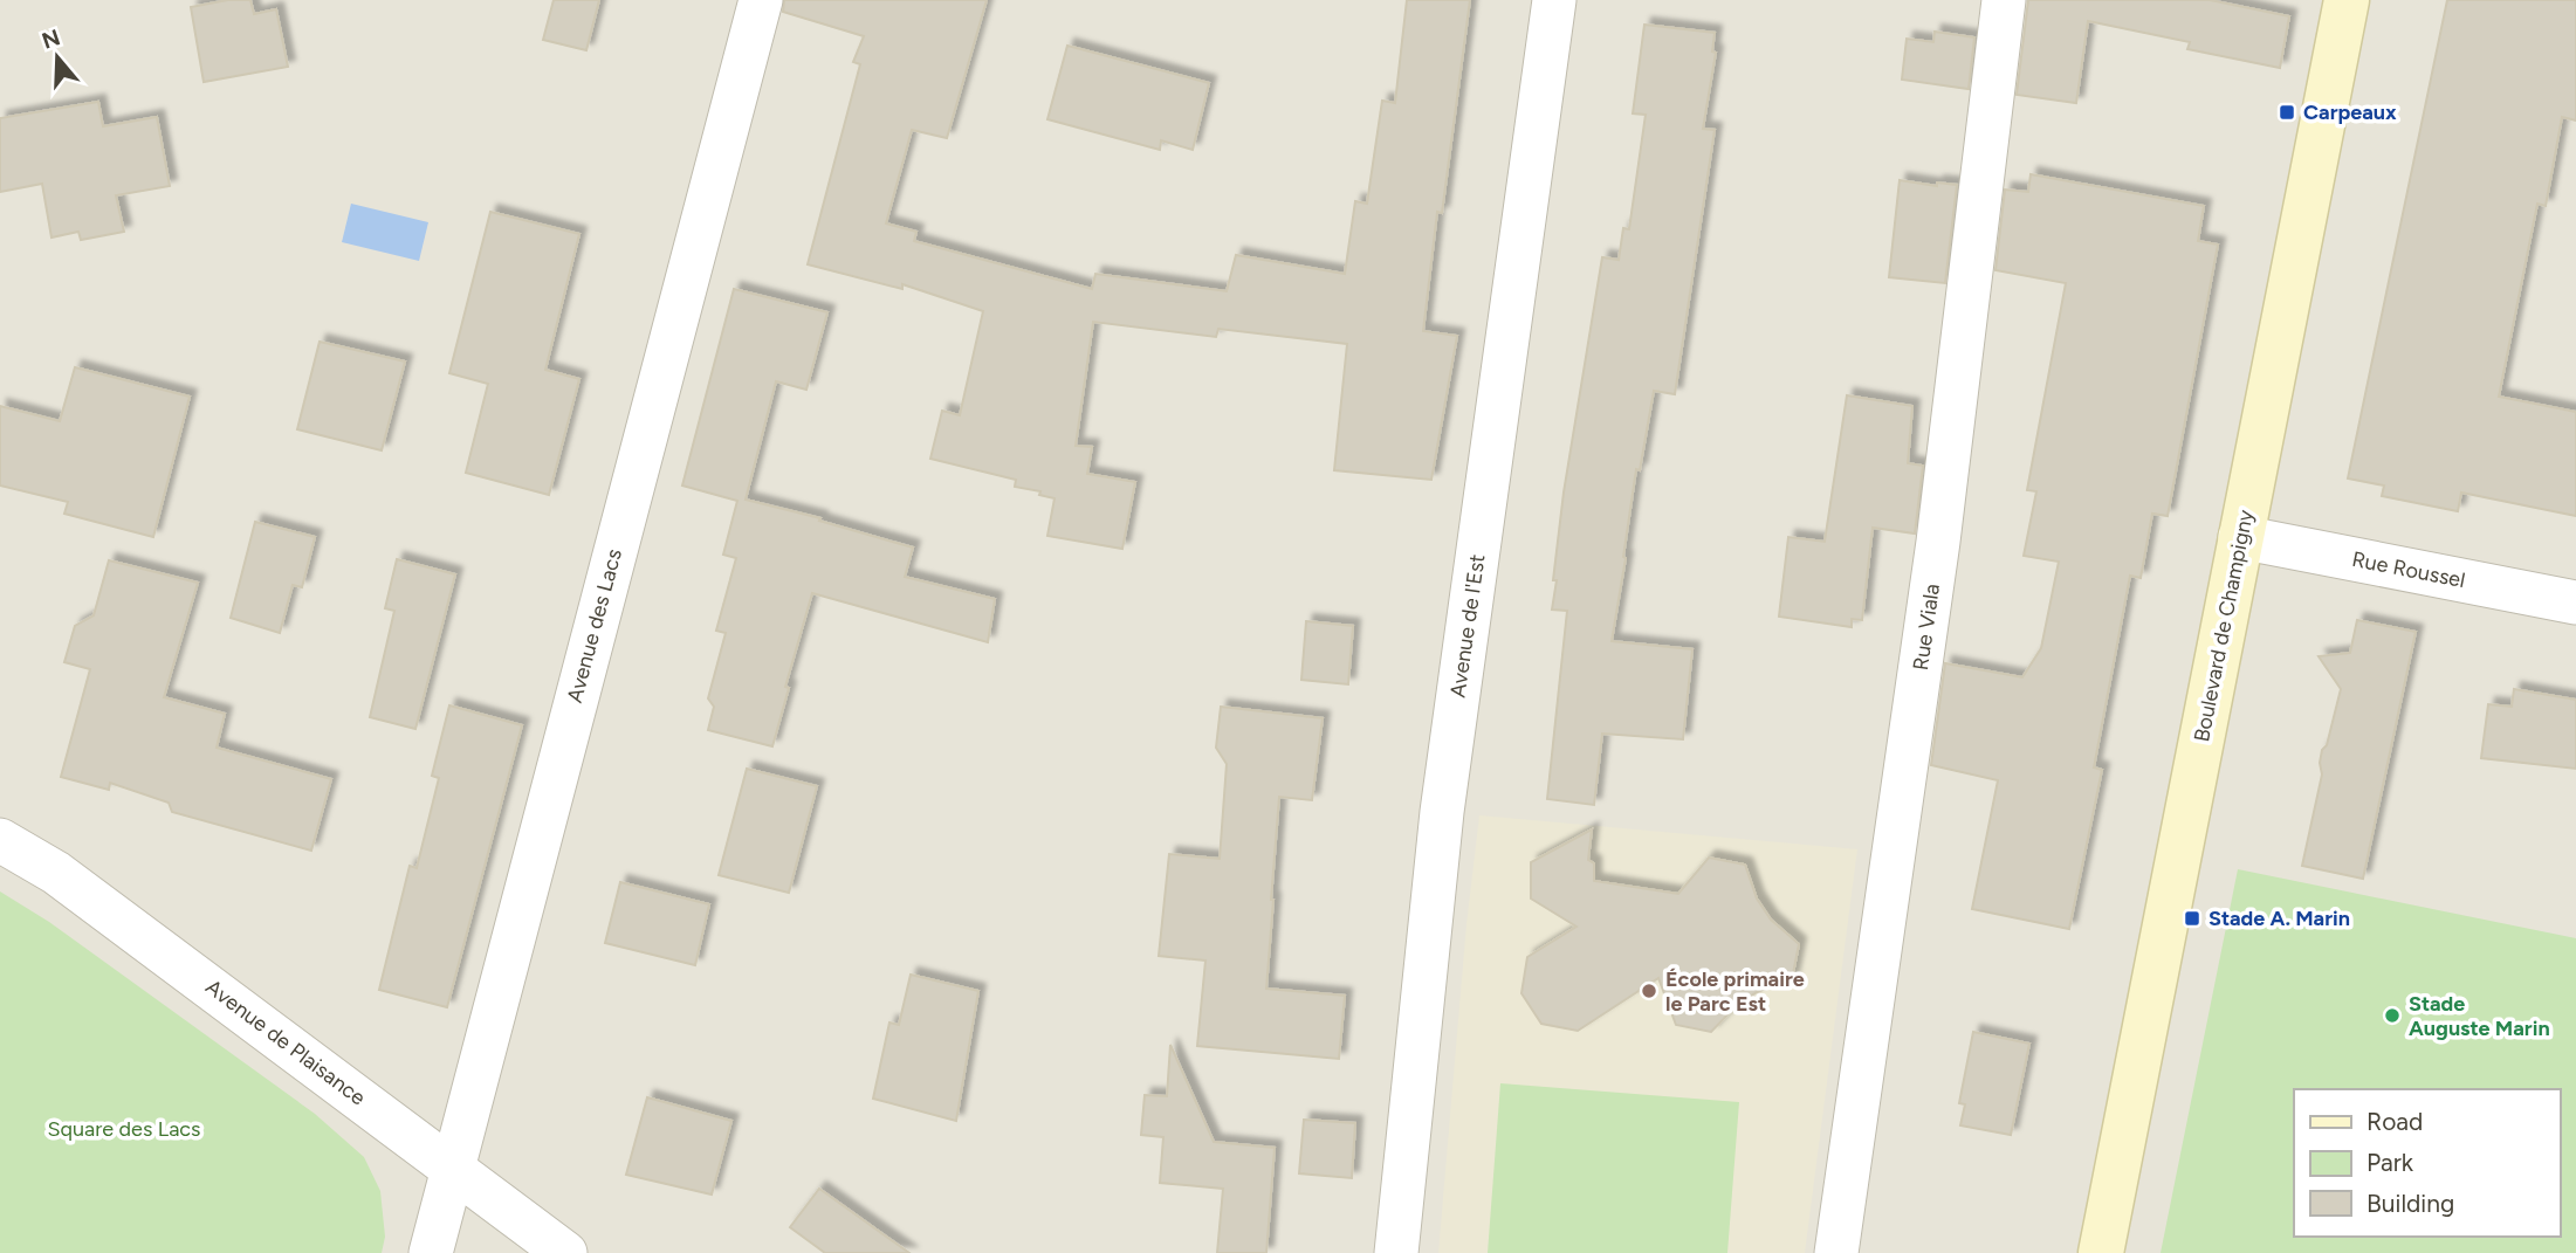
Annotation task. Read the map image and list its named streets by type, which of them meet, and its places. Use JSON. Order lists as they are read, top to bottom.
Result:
{
  "streets": {
    "main road": ["Boulevard de Champigny"],
    "street": [
      "Rue Roussel",
      "Avenue des Lacs",
      "Avenue de l'Est",
      "Rue Viala",
      "Avenue de Plaisance"
    ]
  },
  "crossings": [
    ["Rue Roussel", "Boulevard de Champigny"],
    ["Avenue des Lacs", "Avenue de Plaisance"]
  ],
  "parks": ["Square des Lacs"],
  "places": {
    "transit": ["Carpeaux", "Stade A. Marin"],
    "other": ["École primaire le Parc Est", "Stade Auguste Marin"]
  },
  "legend": ["Road", "Park", "Building"],
  "north": "top"
}
